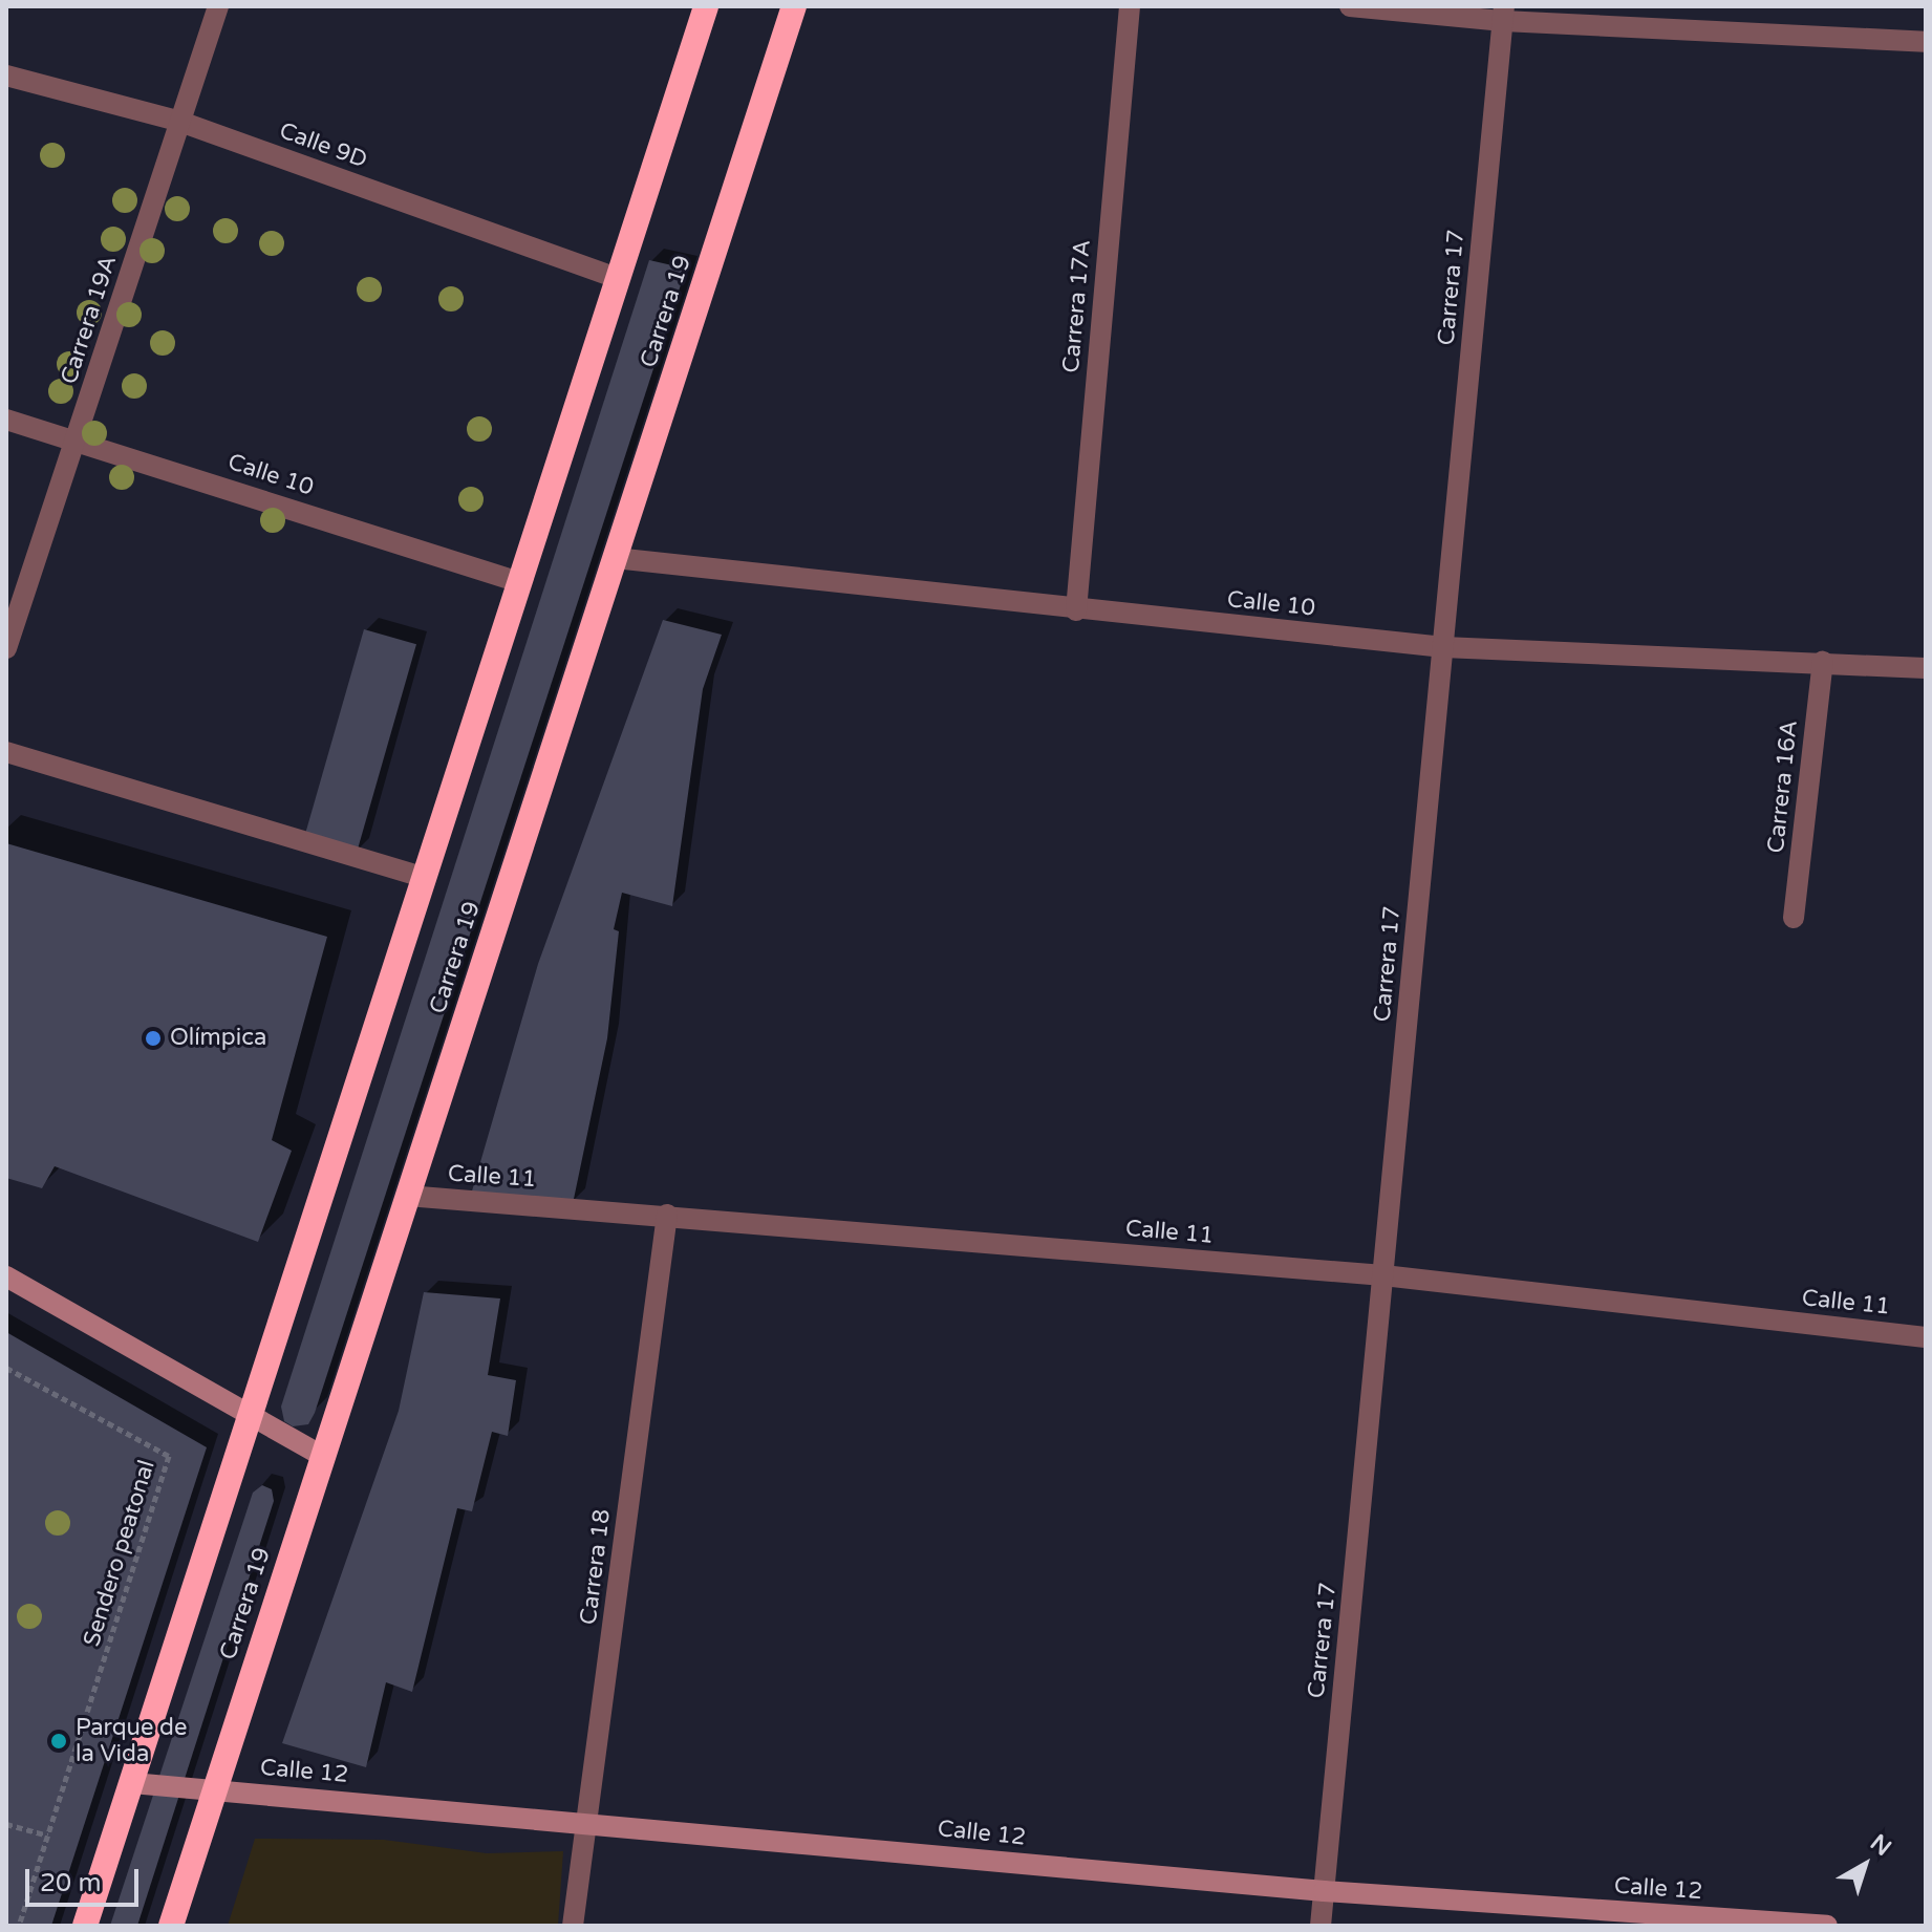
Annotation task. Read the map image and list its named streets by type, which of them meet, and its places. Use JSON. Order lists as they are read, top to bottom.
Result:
{
  "streets": {
    "highway": ["Carrera 19"],
    "street": [
      "Calle 9D",
      "Carrera 17",
      "Carrera 17A",
      "Carrera 19A",
      "Calle 10",
      "Carrera 16A",
      "Calle 11",
      "Carrera 18",
      "Calle 12"
    ],
    "path": ["Sendero peatonal"]
  },
  "crossings": [
    ["Calle 9D", "Carrera 19A"],
    ["Carrera 17", "Calle 10"],
    ["Carrera 17", "Calle 11"],
    ["Carrera 17", "Calle 12"],
    ["Carrera 17A", "Calle 10"],
    ["Carrera 19", "Calle 10"],
    ["Carrera 19", "Calle 11"],
    ["Carrera 19", "Calle 12"],
    ["Carrera 19A", "Calle 10"],
    ["Calle 10", "Carrera 16A"],
    ["Calle 11", "Carrera 18"],
    ["Carrera 18", "Calle 12"]
  ],
  "places": ["Olímpica", "Parque de la Vida"],
  "scale_bar": "20 m",
  "north": "top right"
}
